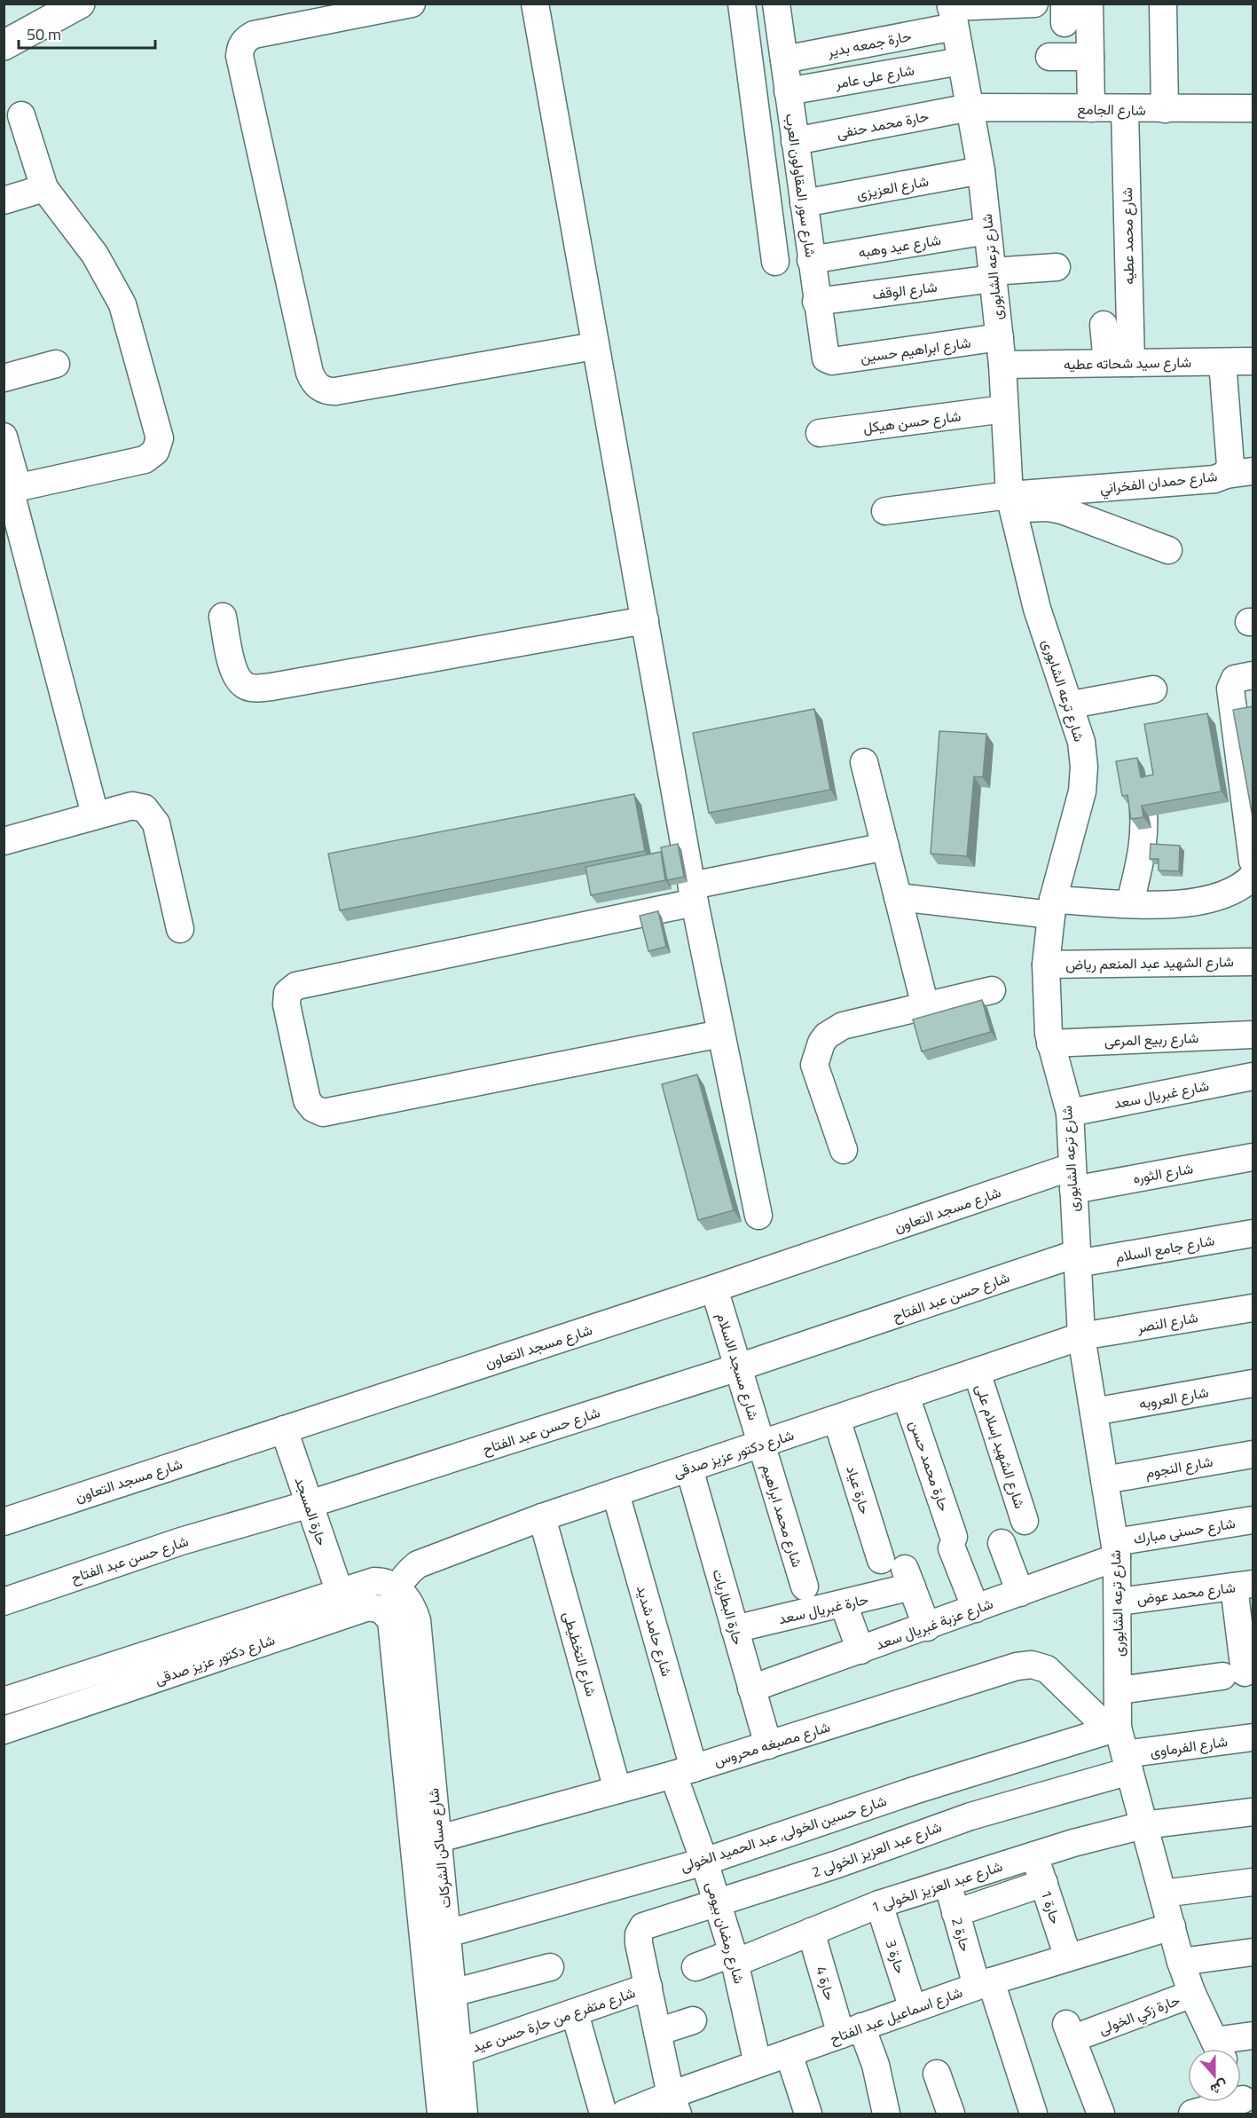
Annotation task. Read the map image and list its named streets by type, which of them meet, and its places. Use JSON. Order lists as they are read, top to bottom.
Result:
{
  "streets": {
    "street": [
      "حارة جمعه بدير",
      "شارع على عامر",
      "شارع الجامع",
      "حارة محمد حنفى",
      "شارع سور المقاولون العرب",
      "شارع العزيزى",
      "شارع محمد عطيه",
      "شارع عيد وهبه",
      "شارع ترعه الشابورى",
      "شارع الوقف",
      "شارع ابراهيم حسين",
      "شارع سيد شحاته عطيه",
      "شارع حسن هيكل",
      "شارع حمدان الفخراني",
      "شارع الشهيد عبد المنعم رياض",
      "شارع ربيع المرعى",
      "شارع غبريال سعد",
      "شارع الثوره",
      "شارع مسجد التعاون",
      "شارع جامع السلام",
      "شارع حسن عبد الفتاح",
      "شارع النصر",
      "شارع مسجد الاسلام",
      "شارع العروبه",
      "شارع الشهيد إسلام على",
      "شارع دكتور عزيز صدقى",
      "حارة محمد حسن",
      "شارع النجوم",
      "حارة عياد",
      "حارة المسجد",
      "شارع محمد ابراهيم",
      "شارع حسنى مبارك",
      "شارع محمد عوض",
      "حارة البطاريات",
      "حارة غبريال سعد",
      "شارع عزبة غبريال سعد",
      "شارع حامد شديد",
      "شارع التخطيطى",
      "شارع مصبغه محروس",
      "شارع الفرماوى",
      "شارع حسين الخولى, عبد الحميد الخولى",
      "شارع مساكن الشركات",
      "شارع عبد العزيز الخولى 2",
      "شارع عبد العزيز الخولى 1",
      "حارة 1",
      "شارع رمضان بيومى",
      "حارة 2",
      "حارة 3",
      "حارة 4",
      "حارة زكي الخولى",
      "شارع اسماعيل عبد الفتاح",
      "شارع متفرع من حارة حسن عيد"
    ]
  },
  "crossings": [
    ["حارة جمعه بدير", "شارع سور المقاولون العرب"],
    ["حارة جمعه بدير", "شارع ترعه الشابورى"],
    ["شارع على عامر", "شارع سور المقاولون العرب"],
    ["شارع على عامر", "شارع ترعه الشابورى"],
    ["شارع الجامع", "حارة محمد حنفى"],
    ["شارع الجامع", "شارع محمد عطيه"],
    ["شارع الجامع", "شارع ترعه الشابورى"],
    ["حارة محمد حنفى", "شارع سور المقاولون العرب"],
    ["حارة محمد حنفى", "شارع ترعه الشابورى"],
    ["شارع سور المقاولون العرب", "شارع العزيزى"],
    ["شارع سور المقاولون العرب", "شارع عيد وهبه"],
    ["شارع سور المقاولون العرب", "شارع الوقف"],
    ["شارع سور المقاولون العرب", "شارع ابراهيم حسين"],
    ["شارع العزيزى", "شارع ترعه الشابورى"],
    ["شارع محمد عطيه", "شارع سيد شحاته عطيه"],
    ["شارع عيد وهبه", "شارع ترعه الشابورى"],
    ["شارع ترعه الشابورى", "شارع الوقف"],
    ["شارع ترعه الشابورى", "شارع ابراهيم حسين"],
    ["شارع ترعه الشابورى", "شارع سيد شحاته عطيه"],
    ["شارع ترعه الشابورى", "شارع حسن هيكل"],
    ["شارع ترعه الشابورى", "شارع حمدان الفخراني"],
    ["شارع ترعه الشابورى", "شارع الشهيد عبد المنعم رياض"],
    ["شارع ترعه الشابورى", "شارع ربيع المرعى"],
    ["شارع ترعه الشابورى", "شارع غبريال سعد"],
    ["شارع ترعه الشابورى", "شارع الثوره"],
    ["شارع ترعه الشابورى", "شارع مسجد التعاون"],
    ["شارع ترعه الشابورى", "شارع جامع السلام"],
    ["شارع ترعه الشابورى", "شارع حسن عبد الفتاح"],
    ["شارع ترعه الشابورى", "شارع النصر"],
    ["شارع ترعه الشابورى", "شارع العروبه"],
    ["شارع ترعه الشابورى", "شارع دكتور عزيز صدقى"],
    ["شارع ترعه الشابورى", "شارع النجوم"],
    ["شارع ترعه الشابورى", "شارع حسنى مبارك"],
    ["شارع ترعه الشابورى", "شارع محمد عوض"],
    ["شارع ترعه الشابورى", "شارع عزبة غبريال سعد"],
    ["شارع ترعه الشابورى", "شارع مصبغه محروس"],
    ["شارع ترعه الشابورى", "شارع الفرماوى"],
    ["شارع ترعه الشابورى", "شارع حسين الخولى, عبد الحميد الخولى"],
    ["شارع ترعه الشابورى", "شارع عبد العزيز الخولى 2"],
    ["شارع ترعه الشابورى", "شارع عبد العزيز الخولى 1"],
    ["شارع ترعه الشابورى", "حارة زكي الخولى"],
    ["شارع ترعه الشابورى", "شارع اسماعيل عبد الفتاح"],
    ["شارع سيد شحاته عطيه", "شارع حمدان الفخراني"],
    ["شارع الثوره", "شارع مسجد التعاون"],
    ["شارع مسجد التعاون", "شارع مسجد الاسلام"],
    ["شارع مسجد التعاون", "حارة المسجد"],
    ["شارع جامع السلام", "شارع حسن عبد الفتاح"],
    ["شارع حسن عبد الفتاح", "شارع مسجد الاسلام"],
    ["شارع حسن عبد الفتاح", "حارة المسجد"],
    ["شارع النصر", "شارع دكتور عزيز صدقى"],
    ["شارع مسجد الاسلام", "شارع دكتور عزيز صدقى"],
    ["شارع مسجد الاسلام", "شارع محمد ابراهيم"],
    ["شارع الشهيد إسلام على", "شارع دكتور عزيز صدقى"],
    ["شارع دكتور عزيز صدقى", "حارة محمد حسن"],
    ["شارع دكتور عزيز صدقى", "حارة عياد"],
    ["شارع دكتور عزيز صدقى", "حارة المسجد"],
    ["شارع دكتور عزيز صدقى", "شارع محمد ابراهيم"],
    ["شارع دكتور عزيز صدقى", "حارة البطاريات"],
    ["شارع دكتور عزيز صدقى", "شارع حامد شديد"],
    ["شارع دكتور عزيز صدقى", "شارع التخطيطى"],
    ["شارع دكتور عزيز صدقى", "شارع مساكن الشركات"],
    ["حارة محمد حسن", "شارع عزبة غبريال سعد"],
    ["حارة عياد", "حارة غبريال سعد"],
    ["شارع حسنى مبارك", "شارع عزبة غبريال سعد"],
    ["حارة البطاريات", "حارة غبريال سعد"],
    ["حارة البطاريات", "شارع عزبة غبريال سعد"],
    ["حارة البطاريات", "شارع مصبغه محروس"],
    ["شارع حامد شديد", "شارع مصبغه محروس"],
    ["شارع حامد شديد", "شارع رمضان بيومى"],
    ["شارع التخطيطى", "شارع مصبغه محروس"],
    ["شارع مصبغه محروس", "شارع حسين الخولى, عبد الحميد الخولى"],
    ["شارع مصبغه محروس", "شارع مساكن الشركات"],
    ["شارع مصبغه محروس", "شارع رمضان بيومى"],
    ["شارع الفرماوى", "شارع عبد العزيز الخولى 2"],
    ["شارع حسين الخولى, عبد الحميد الخولى", "شارع مساكن الشركات"],
    ["شارع حسين الخولى, عبد الحميد الخولى", "شارع رمضان بيومى"],
    ["شارع مساكن الشركات", "شارع متفرع من حارة حسن عيد"],
    ["شارع عبد العزيز الخولى 2", "شارع رمضان بيومى"],
    ["شارع عبد العزيز الخولى 2", "شارع متفرع من حارة حسن عيد"],
    ["شارع عبد العزيز الخولى 1", "حارة 1"],
    ["شارع عبد العزيز الخولى 1", "شارع رمضان بيومى"],
    ["شارع عبد العزيز الخولى 1", "حارة 2"],
    ["شارع عبد العزيز الخولى 1", "حارة 3"],
    ["شارع عبد العزيز الخولى 1", "حارة 4"],
    ["حارة 1", "شارع اسماعيل عبد الفتاح"],
    ["شارع رمضان بيومى", "شارع اسماعيل عبد الفتاح"],
    ["حارة 2", "شارع اسماعيل عبد الفتاح"],
    ["حارة 3", "شارع اسماعيل عبد الفتاح"],
    ["حارة 4", "شارع اسماعيل عبد الفتاح"]
  ],
  "scale_bar": "50 m",
  "north": "bottom"
}
